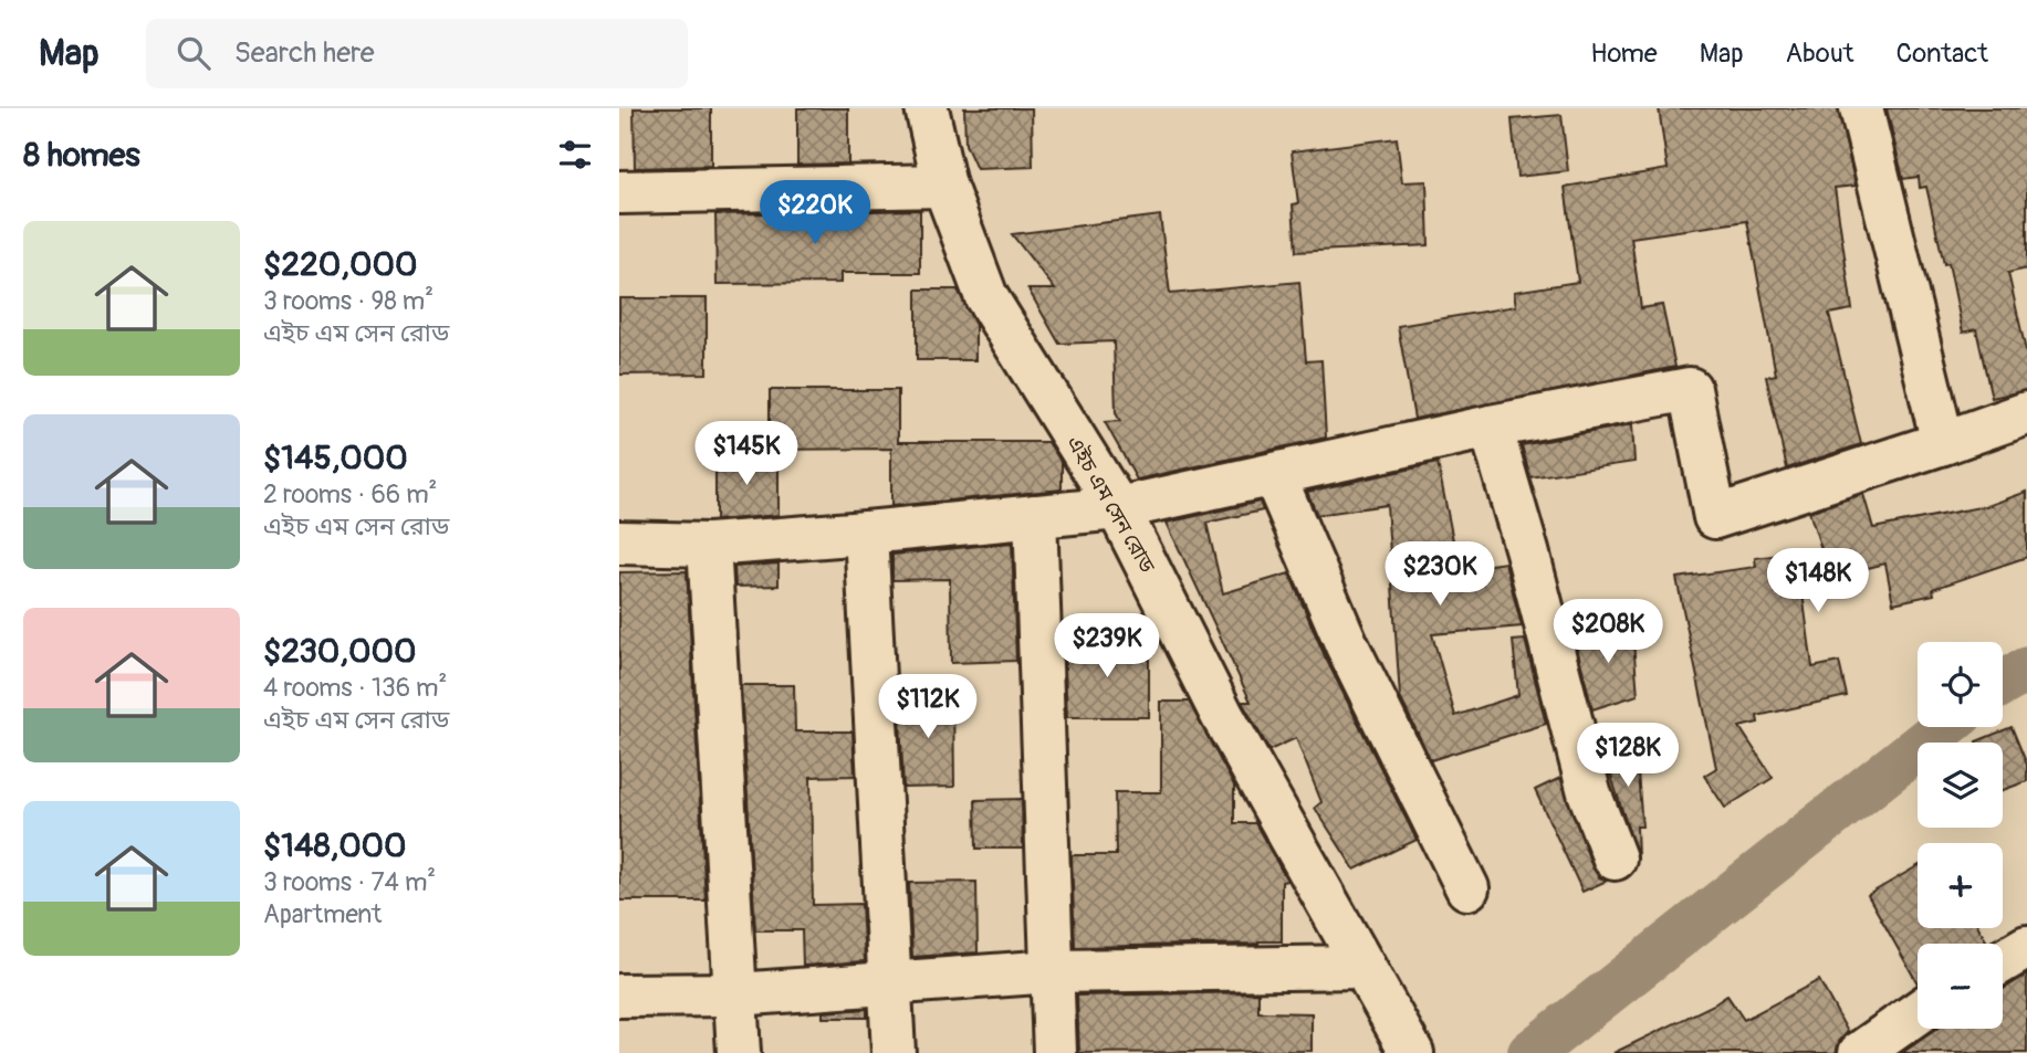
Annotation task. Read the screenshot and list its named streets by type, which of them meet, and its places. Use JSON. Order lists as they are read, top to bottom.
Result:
{
  "streets": {
    "street": ["এইচ এম সেন রোড"]
  },
  "page": {
    "header": "Map",
    "search": "Search here",
    "nav": [
      "Home",
      "Map",
      "About",
      "Contact"
    ],
    "heading": "8 homes",
    "price": [
      "$220K",
      "$145K",
      "$230K",
      "$148K",
      "$208K",
      "$239K",
      "$112K",
      "$128K"
    ],
    "list": [
      {
        "name": "$220,000",
        "note": "3 rooms · 98 m² · এইচ এম সেন রোড"
      },
      {
        "name": "$145,000",
        "note": "2 rooms · 66 m² · এইচ এম সেন রোড"
      },
      {
        "name": "$230,000",
        "note": "4 rooms · 136 m² · এইচ এম সেন রোড"
      },
      {
        "name": "$148,000",
        "note": "3 rooms · 74 m² · Apartment"
      }
    ],
    "map_buttons": ["+", "−"]
  }
}
